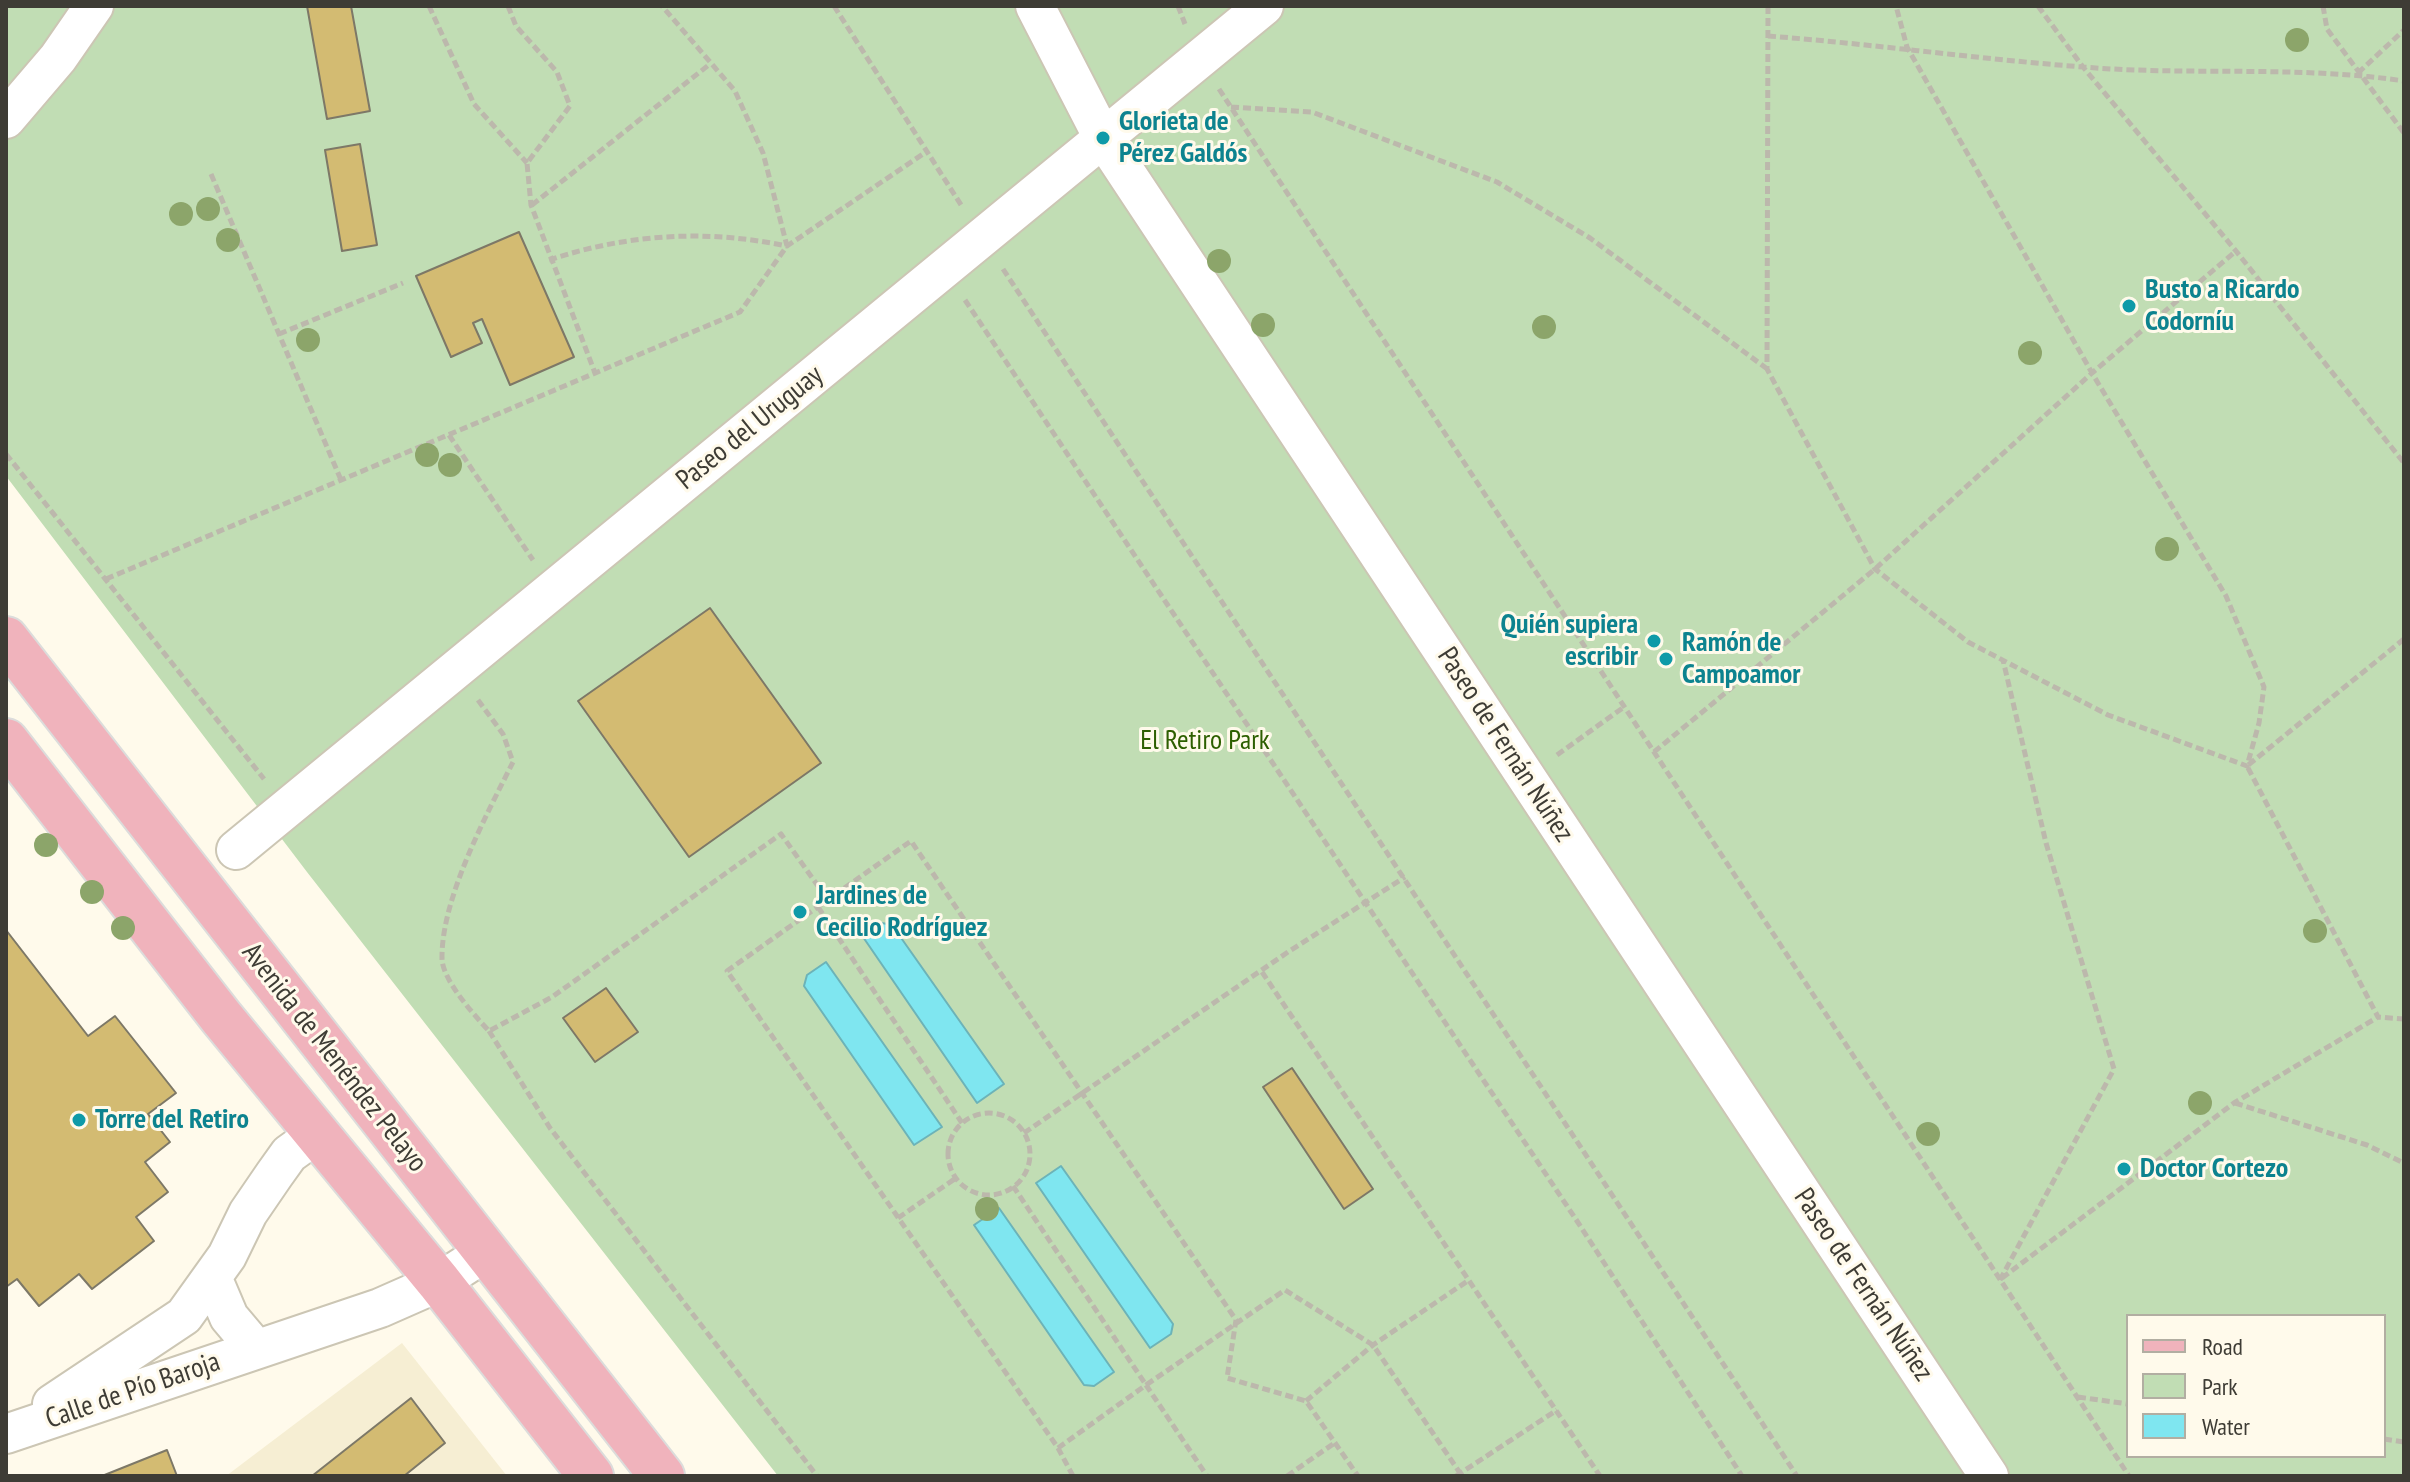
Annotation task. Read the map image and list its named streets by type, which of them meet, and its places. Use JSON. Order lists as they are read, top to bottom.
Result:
{
  "streets": {
    "main road": ["Avenida de Menéndez Pelayo"],
    "street": ["Paseo del Uruguay", "Paseo de Fernán Núñez", "Calle de Pío Baroja"]
  },
  "crossings": [
    ["Paseo del Uruguay", "Paseo de Fernán Núñez"],
    ["Avenida de Menéndez Pelayo", "Calle de Pío Baroja"]
  ],
  "parks": ["El Retiro Park"],
  "places": [
    "Glorieta de Pérez Galdós",
    "Busto a Ricardo Codorníu",
    "Quién supiera escribir",
    "Ramón de Campoamor",
    "Jardines de Cecilio Rodríguez",
    "Torre del Retiro",
    "Doctor Cortezo"
  ],
  "legend": ["Road", "Park", "Water"]
}
